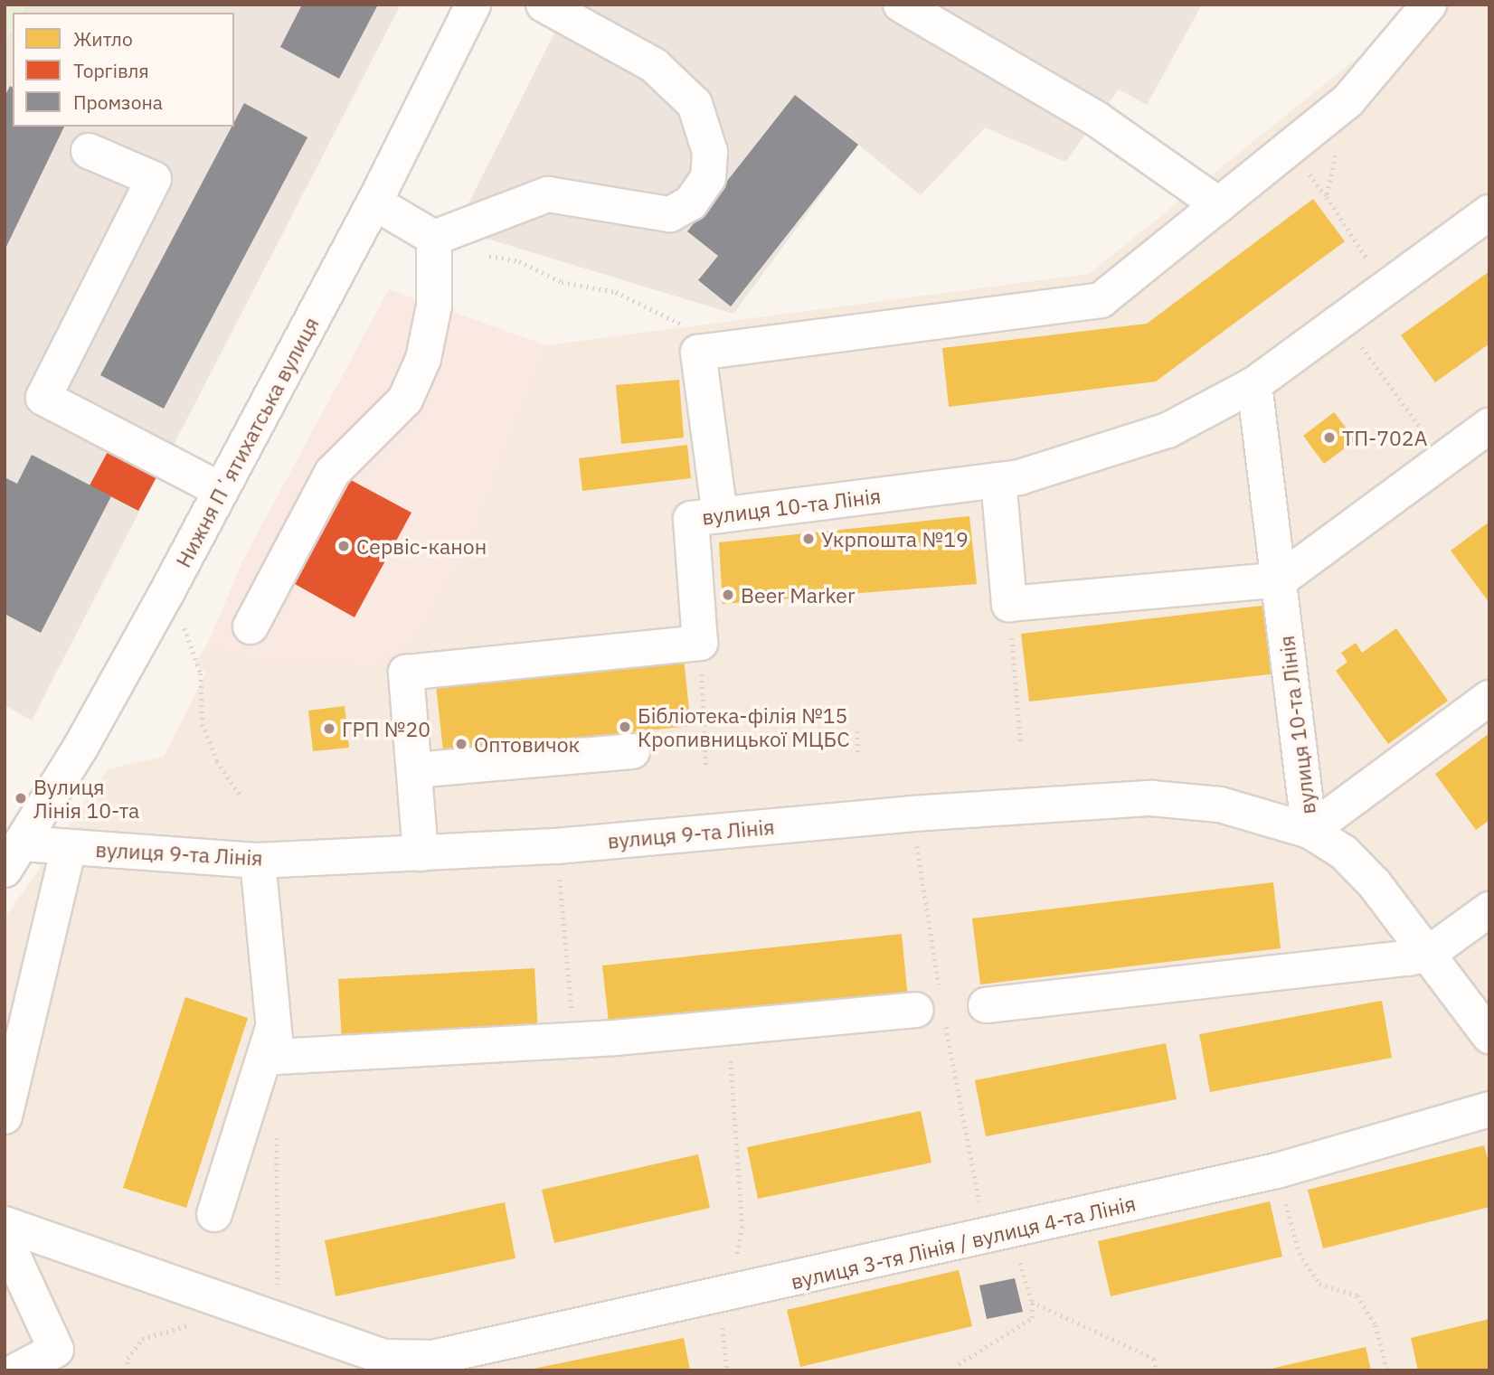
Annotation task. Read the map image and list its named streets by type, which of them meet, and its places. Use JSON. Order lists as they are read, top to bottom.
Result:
{
  "streets": {
    "street": [
      "Нижня Пʼятихатська вулиця",
      "вулиця 10-та Лінія",
      "вулиця 9-та Лінія",
      "вулиця 3-тя Лінія / вулиця 4-та Лінія"
    ]
  },
  "crossings": [
    ["Нижня Пʼятихатська вулиця", "вулиця 9-та Лінія"],
    ["вулиця 10-та Лінія", "вулиця 9-та Лінія"]
  ],
  "places": [
    "ТП-702А",
    "Укрпошта №19",
    "Сервіс-канон",
    "Beer Marker",
    "Бібліотека-філія №15 Кропивницької МЦБС",
    "ГРП №20",
    "Оптовичок",
    "Вулиця Лінія 10-та"
  ],
  "legend": ["Житло", "Торгівля", "Промзона"]
}
